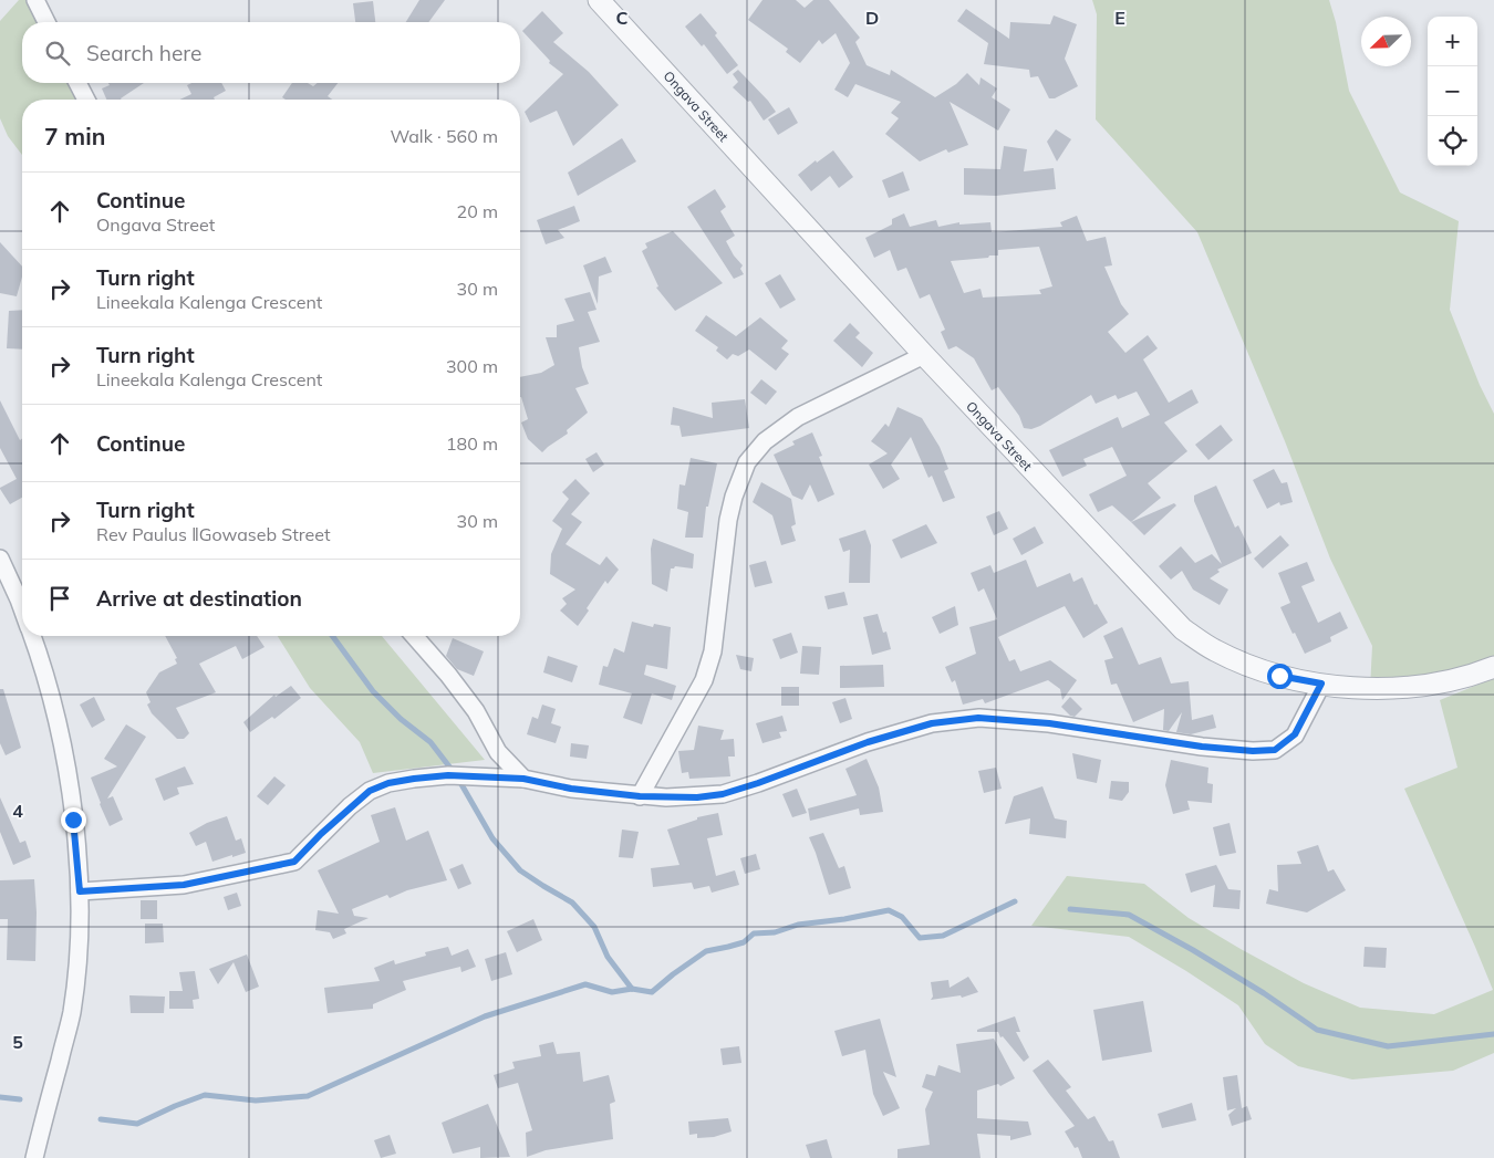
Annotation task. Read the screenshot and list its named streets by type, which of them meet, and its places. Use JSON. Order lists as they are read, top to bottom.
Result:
{
  "streets": {
    "street": ["Ongava Street"]
  },
  "north": "bottom left",
  "page": {
    "map_buttons": ["+", "−"],
    "search": "Search here",
    "heading": ["7 min", "Walk · 560 m"],
    "list": [
      ["Continue", "Ongava Street", "20 m"],
      ["Turn right", "Lineekala Kalenga Crescent", "30 m"],
      ["Turn right", "Lineekala Kalenga Crescent", "300 m"],
      ["Continue", "180 m"],
      ["Turn right", "Rev Paulus ǁGowaseb Street", "30 m"],
      "Arrive at destination"
    ]
  },
  "grid": {
    "columns": ["C", "D", "E"],
    "rows": ["4", "5"]
  }
}
